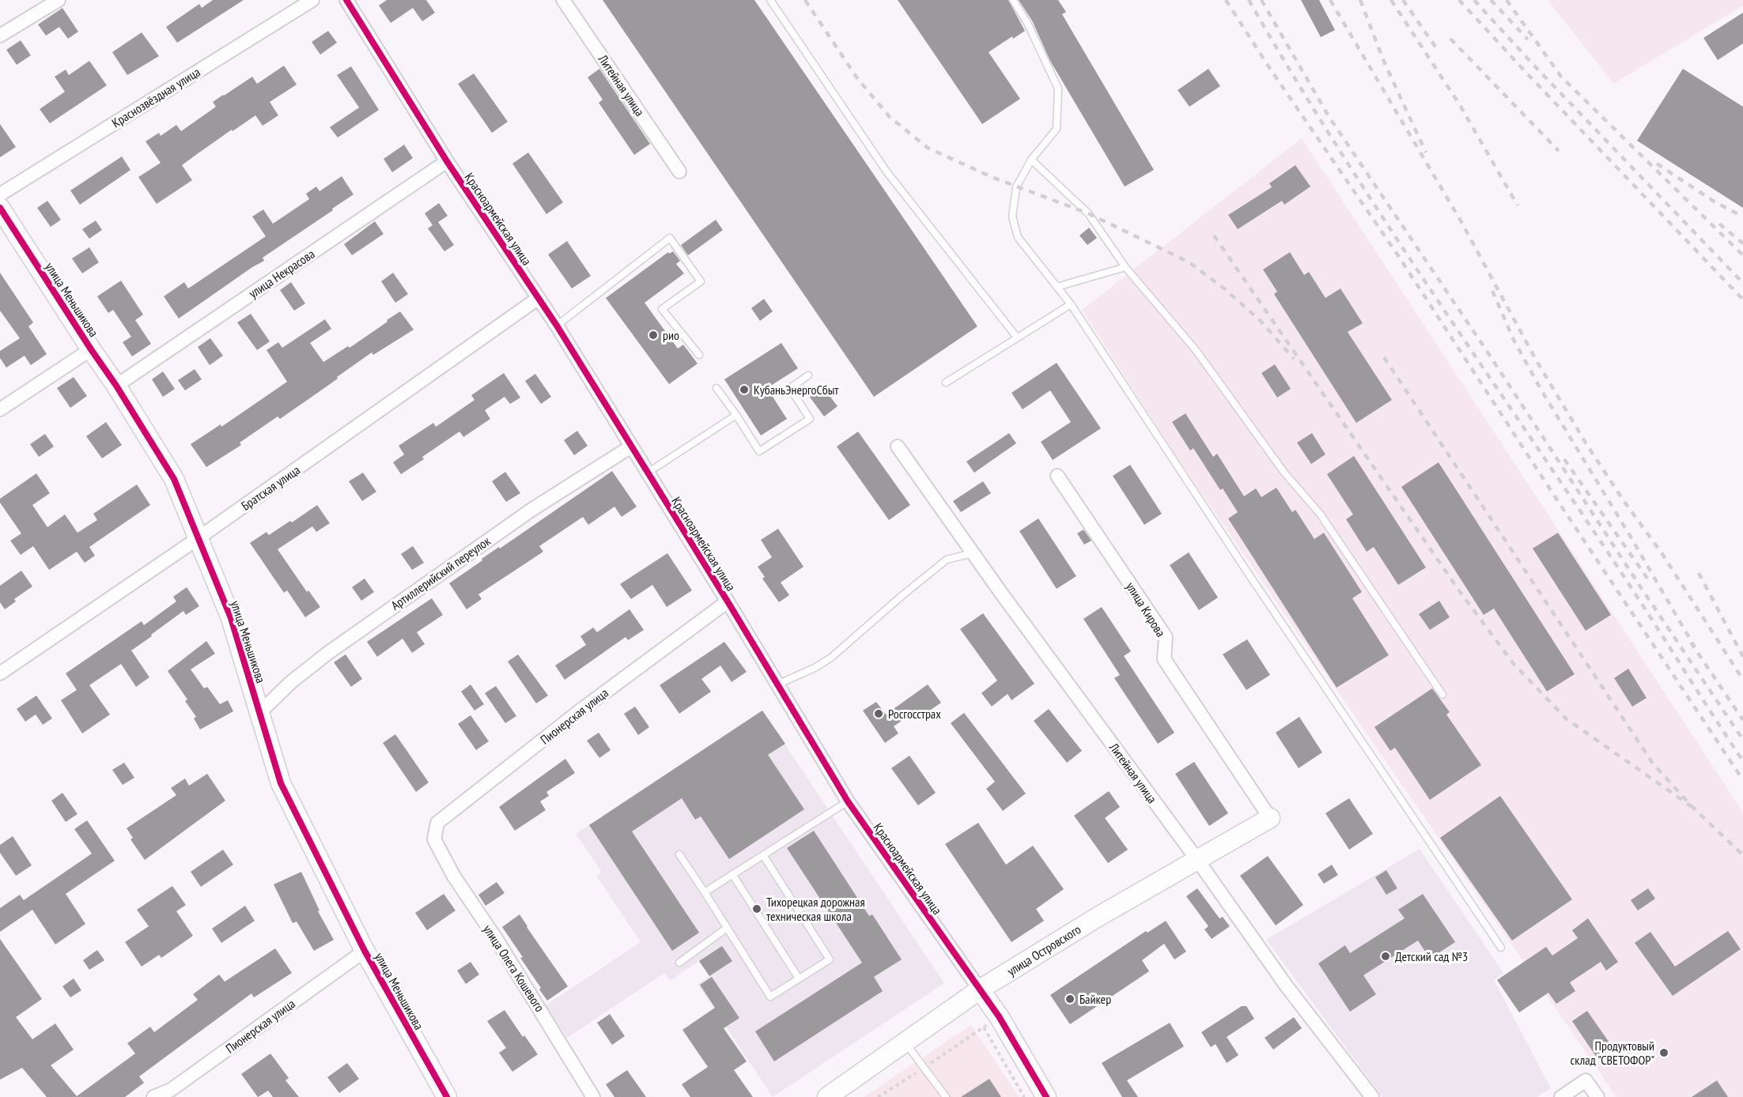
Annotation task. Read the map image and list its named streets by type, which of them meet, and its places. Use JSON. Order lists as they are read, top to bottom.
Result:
{
  "streets": {
    "street": [
      "Литейная улица",
      "Краснозвёздная улица",
      "Красноармейская улица",
      "улица Некрасова",
      "улица Меньшикова",
      "Братская улица",
      "Артиллерийский переулок",
      "улица Кирова",
      "Пионерская улица",
      "улица Островского",
      "улица Олега Кошевого"
    ]
  },
  "crossings": [
    ["Литейная улица", "улица Островского"],
    ["Красноармейская улица", "улица Некрасова"],
    ["Красноармейская улица", "Братская улица"],
    ["Красноармейская улица", "Артиллерийский переулок"],
    ["Красноармейская улица", "Пионерская улица"],
    ["Красноармейская улица", "улица Островского"],
    ["улица Некрасова", "улица Меньшикова"],
    ["улица Меньшикова", "Братская улица"],
    ["улица Меньшикова", "Артиллерийский переулок"],
    ["улица Меньшикова", "Пионерская улица"],
    ["улица Кирова", "улица Островского"],
    ["Пионерская улица", "улица Олега Кошевого"]
  ],
  "places": [
    "рио",
    "КубаньЭнергоСбыт",
    "Росгосстрах",
    "Тихорецкая дорожная техническая школа",
    "Детский сад №3",
    "Байкер",
    "Продуктовый склад \"СВЕТОФОР\""
  ]
}
